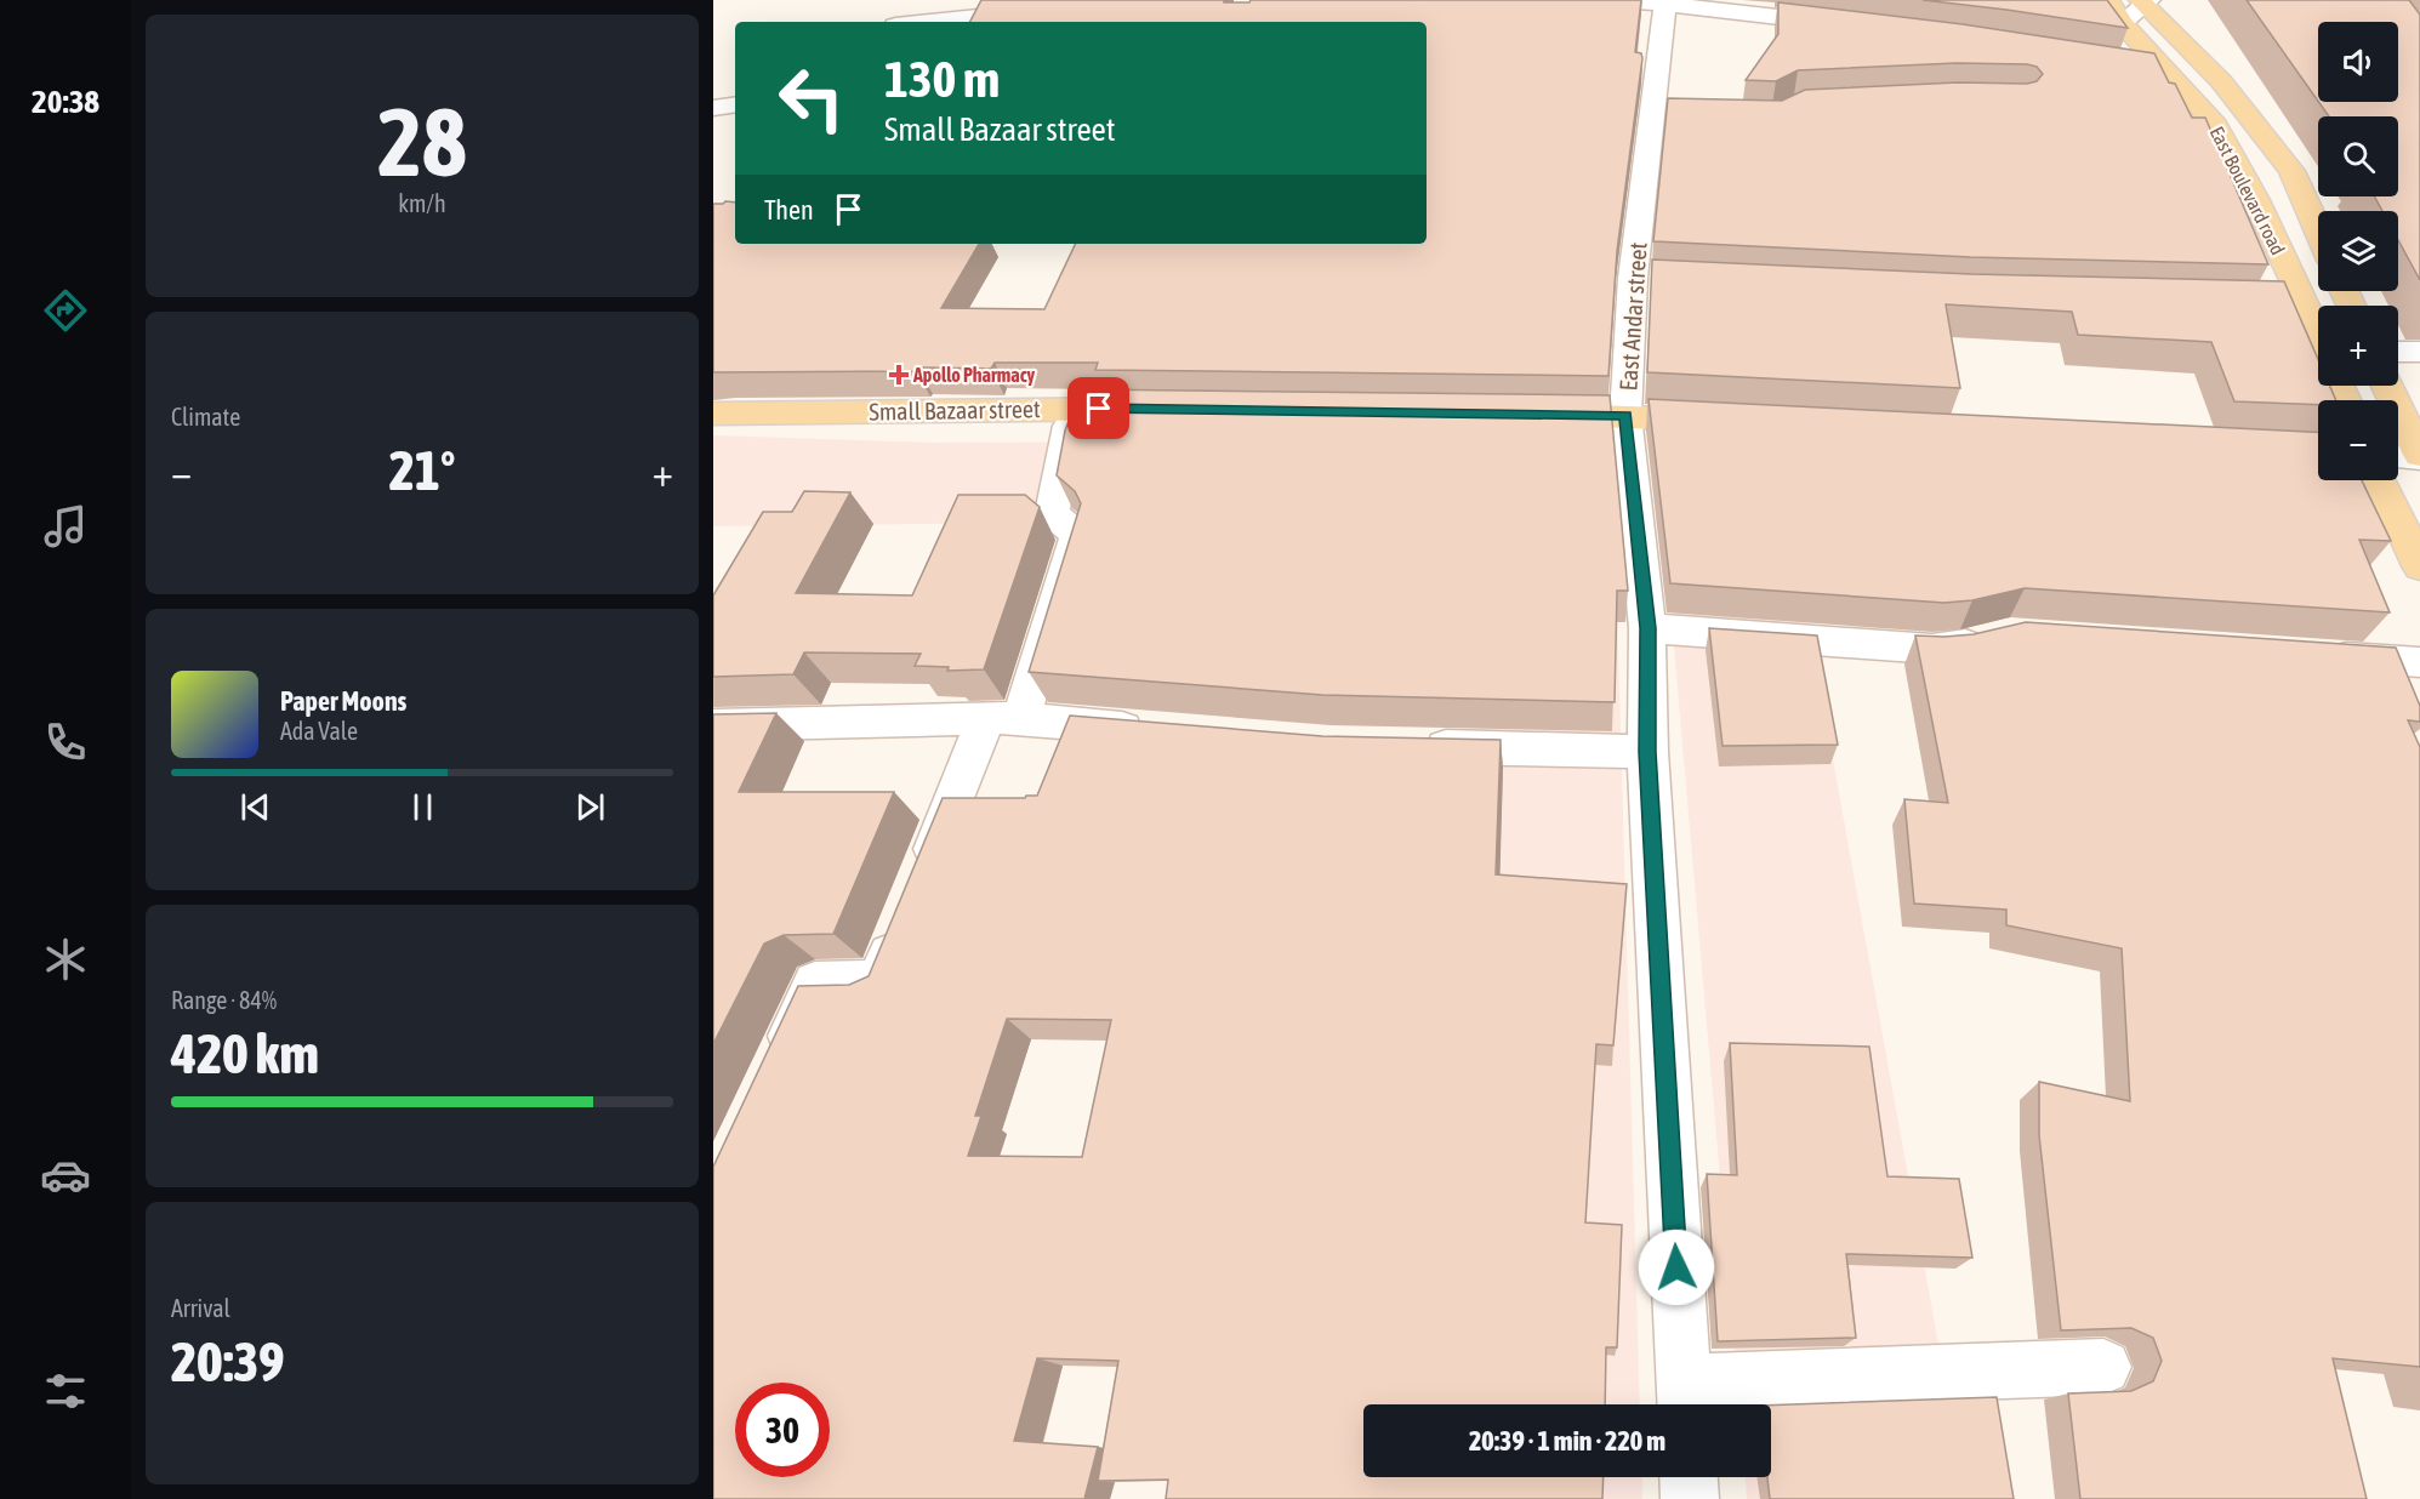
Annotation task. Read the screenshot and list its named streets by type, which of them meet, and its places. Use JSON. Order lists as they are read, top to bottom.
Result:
{
  "streets": {
    "main road": ["East Boulevard road", "Small Bazaar street"],
    "street": ["East Andar street"]
  },
  "places": {
    "health": ["Apollo Pharmacy"]
  },
  "page": {
    "tabs": "20:38",
    "tile": [
      ["28", "km/h"],
      "Climate",
      ["Range · 84%", "420 km"],
      ["Arrival", "20:39"]
    ],
    "map_buttons": ["+", "−"],
    "turn": ["130 m", "Small Bazaar street"],
    "then": "Then",
    "heat": ["−", "21°", "+"],
    "song": ["Paper Moons", "Ada Vale"],
    "limit": "30",
    "trip": "20:39 · 1 min · 220 m"
  }
}
